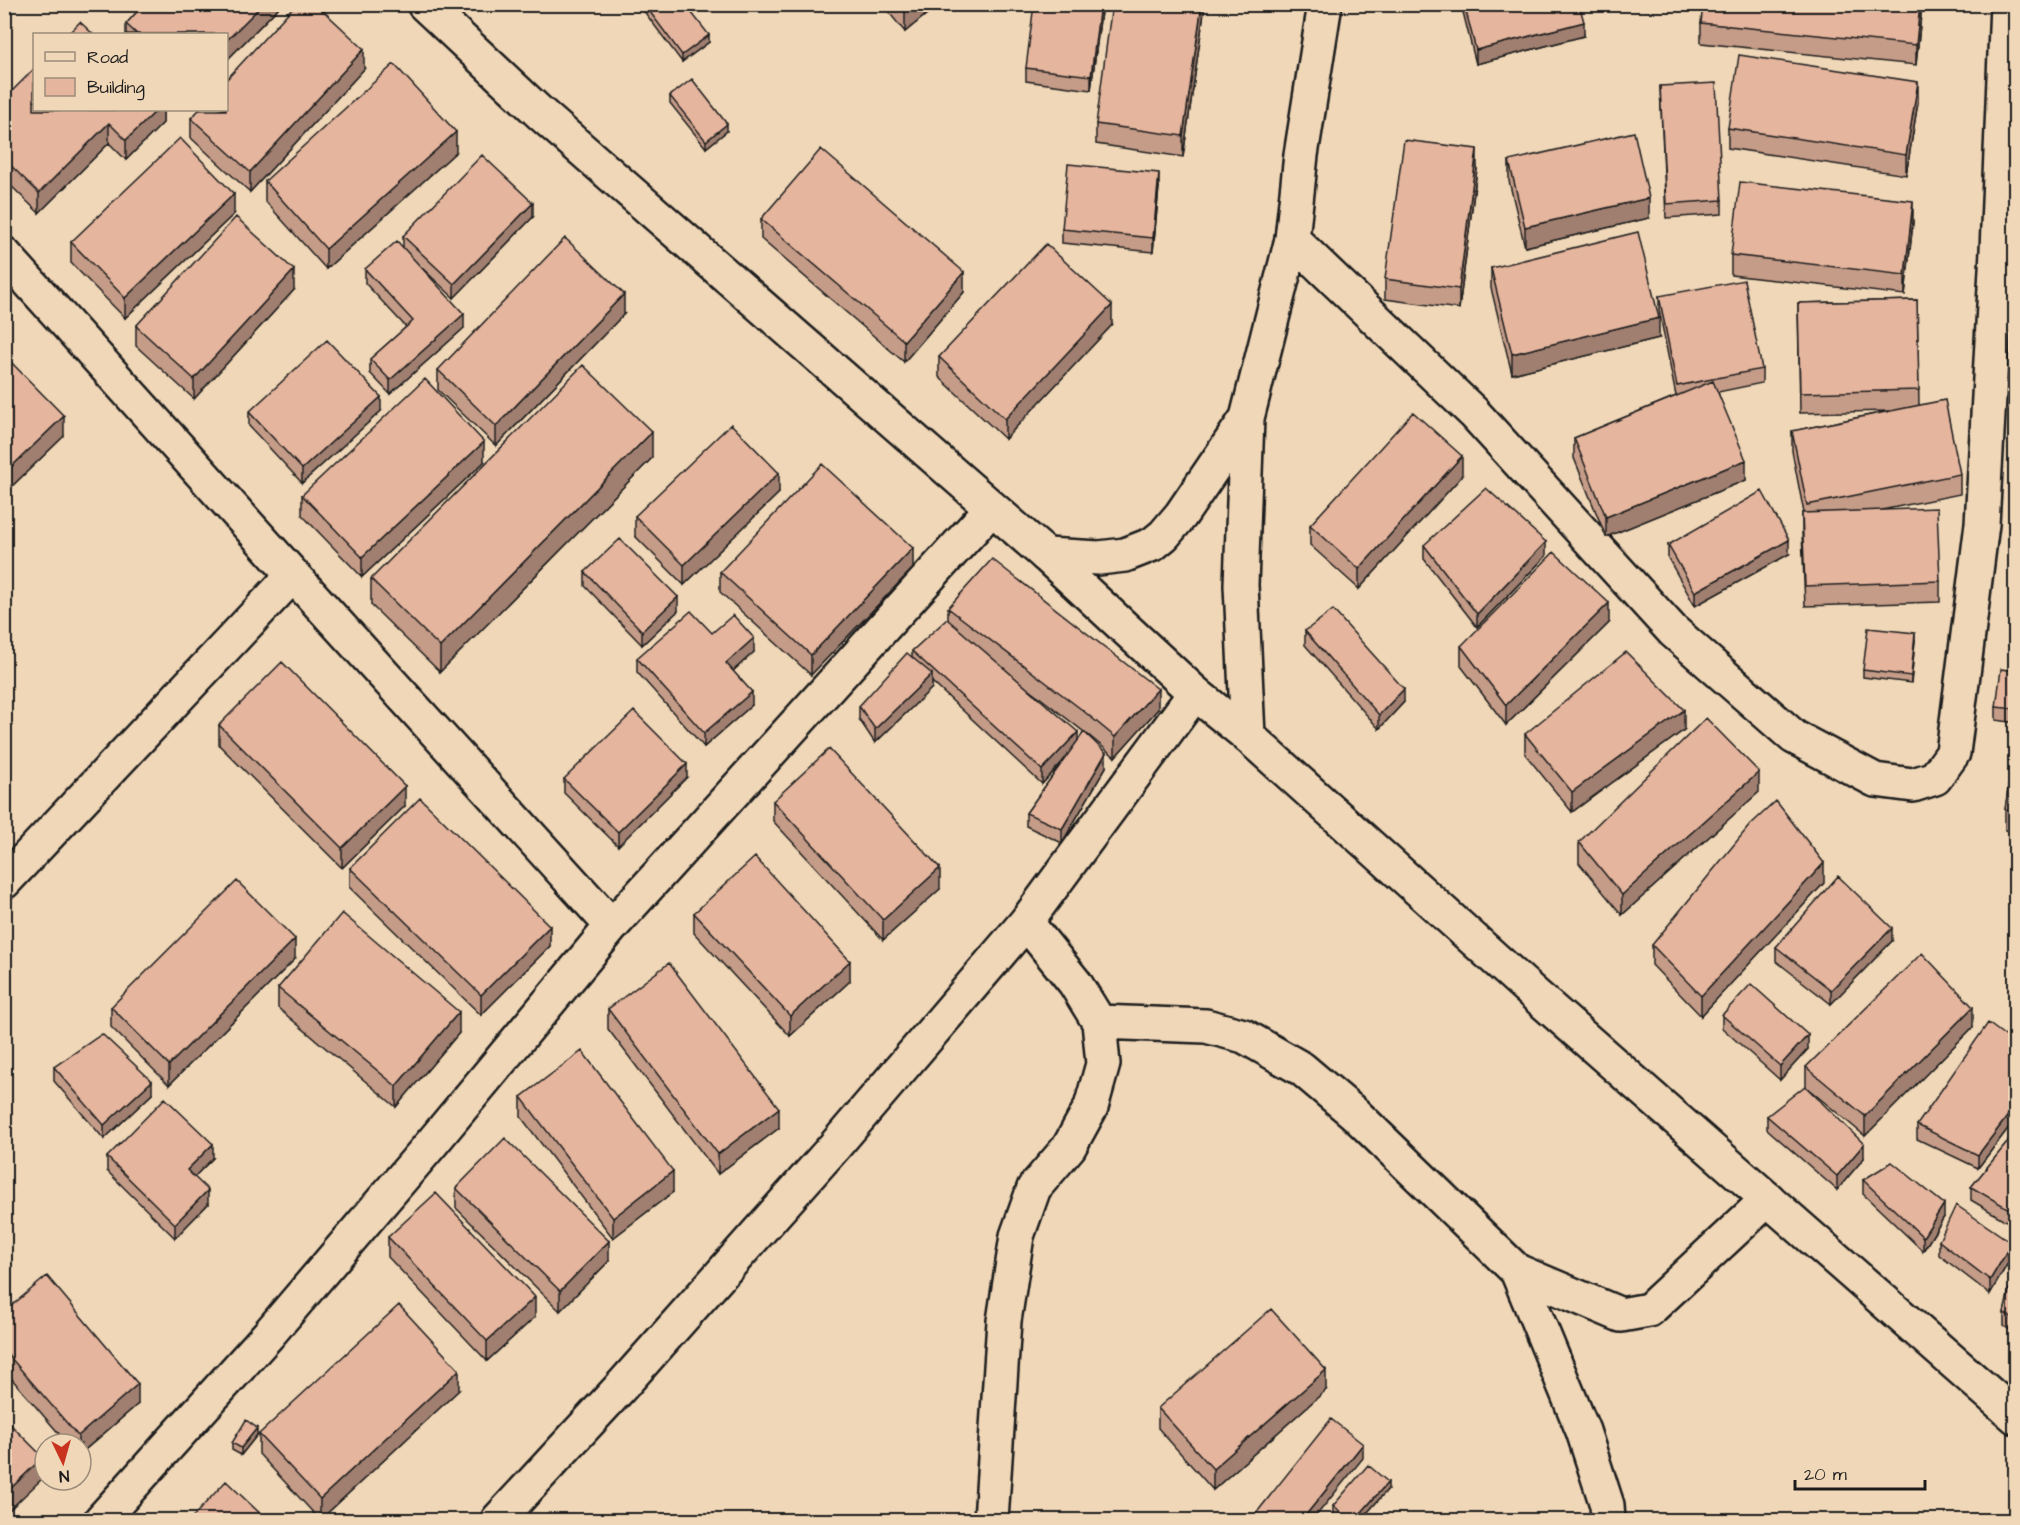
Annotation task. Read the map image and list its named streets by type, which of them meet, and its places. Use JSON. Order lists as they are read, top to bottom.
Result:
{
  "legend": ["Road", "Building"],
  "scale_bar": "20 m",
  "north": "bottom"
}
